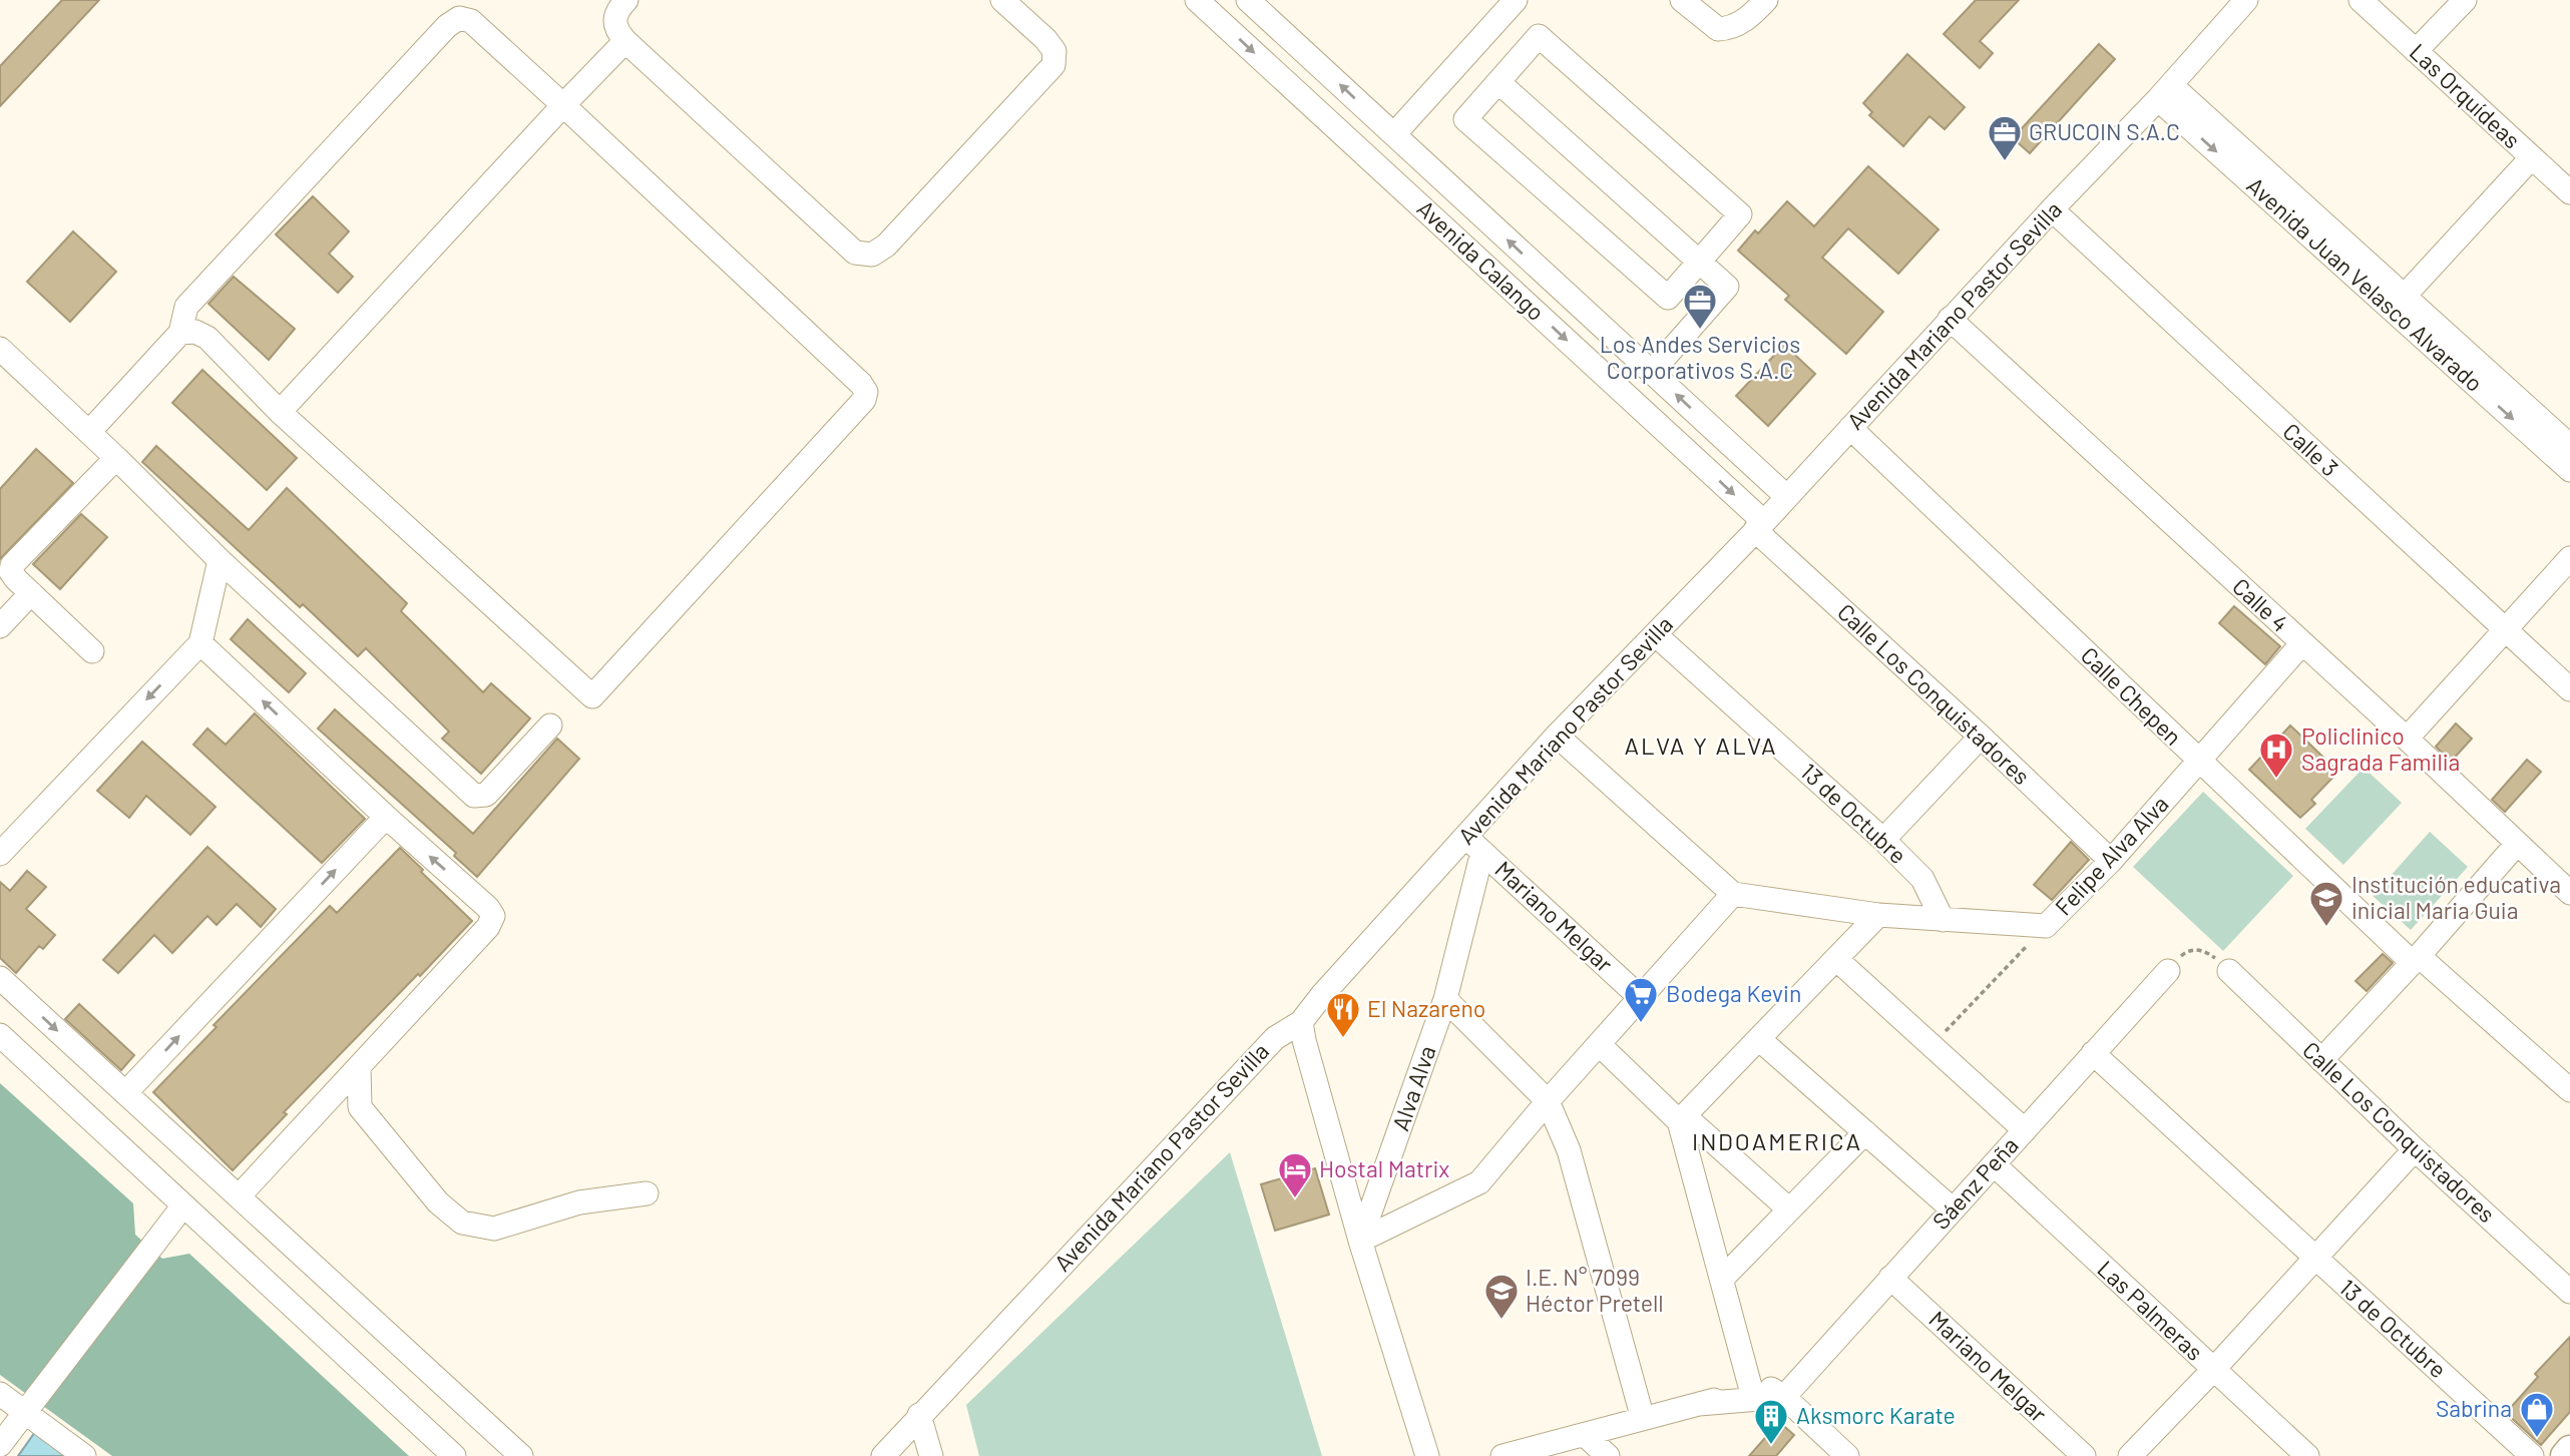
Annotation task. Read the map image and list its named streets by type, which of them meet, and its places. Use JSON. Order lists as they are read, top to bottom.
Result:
{
  "streets": {
    "street": [
      "Las Orquídeas",
      "Avenida Calango",
      "Avenida Juan Velasco Alvarado",
      "Avenida Mariano Pastor Sevilla",
      "Calle 3",
      "Calle 4",
      "Calle Los Conquistadores",
      "Calle Chepen",
      "13 de Octubre",
      "Felipe Alva Alva",
      "Mariano Melgar",
      "Alva Alva",
      "Sáenz Peña",
      "Las Palmeras"
    ]
  },
  "crossings": [
    ["Avenida Calango", "Avenida Mariano Pastor Sevilla"],
    ["Avenida Calango", "Calle Los Conquistadores"],
    ["Avenida Juan Velasco Alvarado", "Avenida Mariano Pastor Sevilla"],
    ["Avenida Mariano Pastor Sevilla", "Calle 3"],
    ["Avenida Mariano Pastor Sevilla", "Calle 4"],
    ["Avenida Mariano Pastor Sevilla", "Calle Los Conquistadores"],
    ["Avenida Mariano Pastor Sevilla", "Calle Chepen"],
    ["Avenida Mariano Pastor Sevilla", "13 de Octubre"],
    ["Avenida Mariano Pastor Sevilla", "Mariano Melgar"],
    ["Avenida Mariano Pastor Sevilla", "Alva Alva"],
    ["Calle 4", "Felipe Alva Alva"],
    ["Calle Los Conquistadores", "Felipe Alva Alva"],
    ["Calle Chepen", "Felipe Alva Alva"],
    ["13 de Octubre", "Felipe Alva Alva"],
    ["13 de Octubre", "Sáenz Peña"],
    ["Mariano Melgar", "Alva Alva"],
    ["Mariano Melgar", "Sáenz Peña"],
    ["Sáenz Peña", "Las Palmeras"]
  ],
  "districts": ["ALVA Y ALVA", "INDOAMERICA"],
  "places": {
    "office": ["GRUCOIN S.A.C", "Los Andes Servicios Corporativos S.A.C"],
    "hospital": ["Policlinico Sagrada Familia"],
    "school or university": ["Institución educativa inicial Maria Guia", "I.E. N° 7099 Héctor Pretell"],
    "supermarket": ["Bodega Kevin"],
    "restaurant": ["El Nazareno"],
    "hotel": ["Hostal Matrix"],
    "shop": ["Sabrina"],
    "building": ["Aksmorc Karate"]
  }
}
